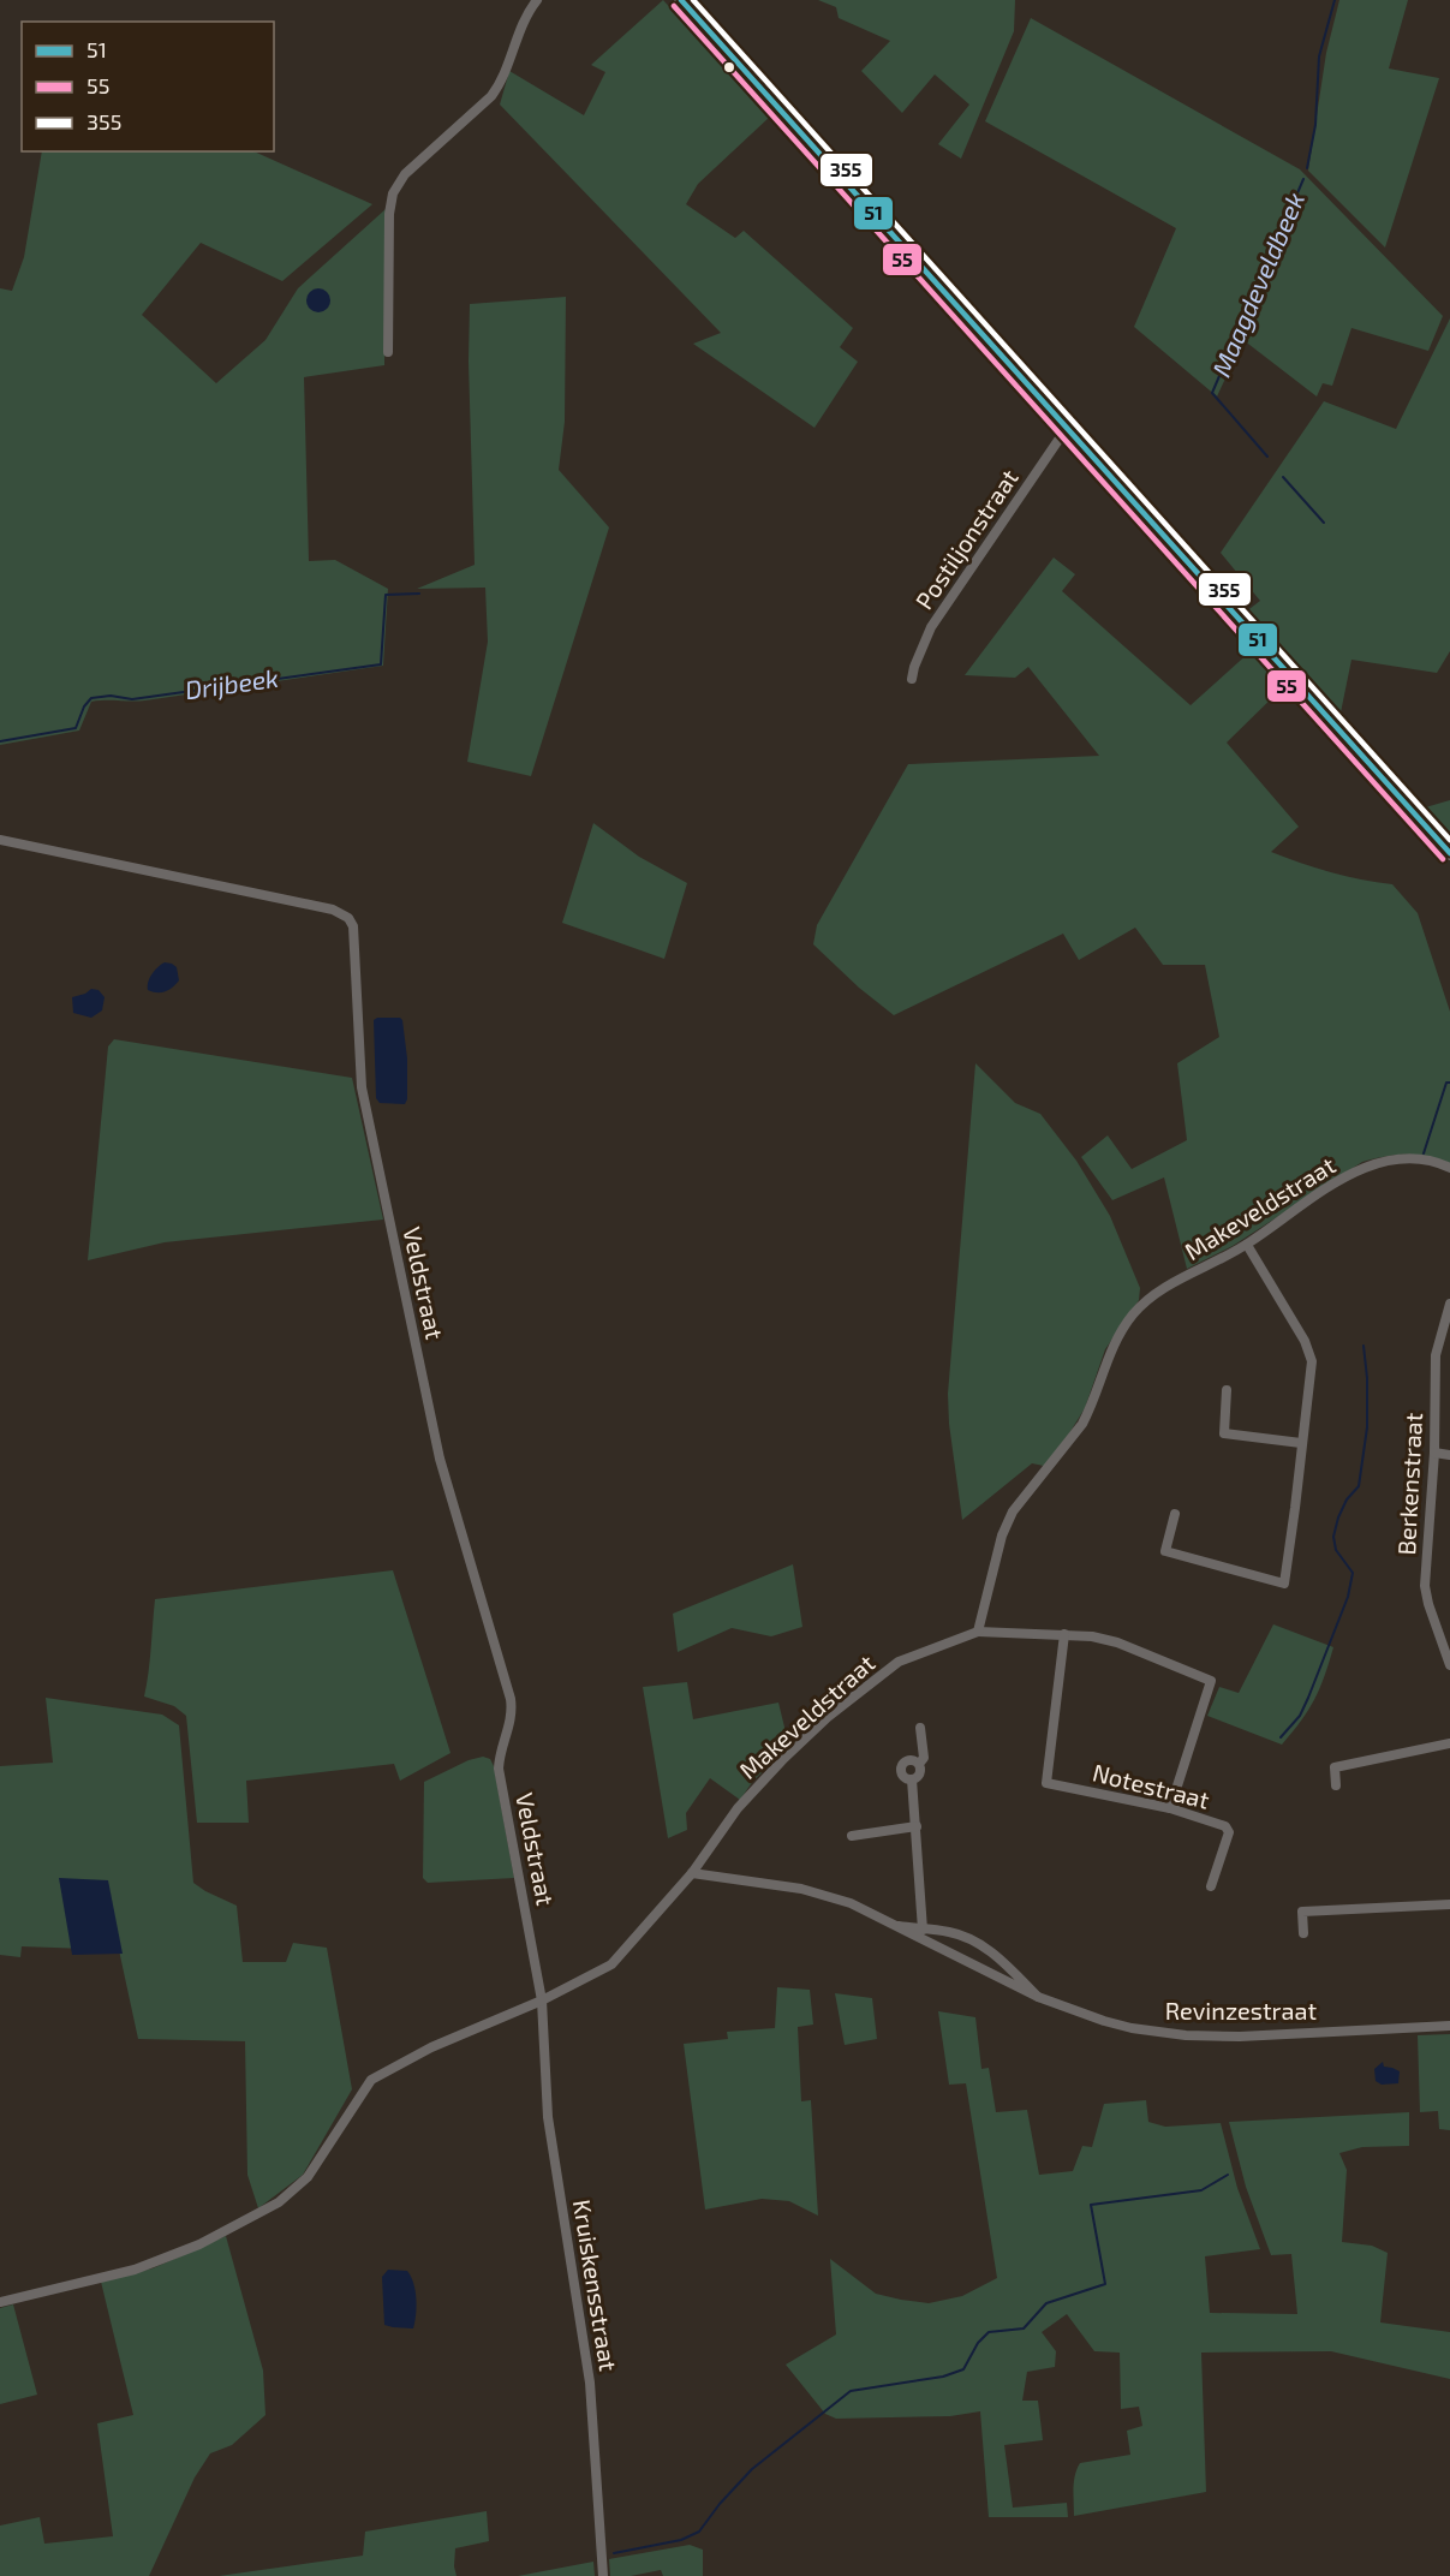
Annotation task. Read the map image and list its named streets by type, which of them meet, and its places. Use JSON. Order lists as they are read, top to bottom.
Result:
{
  "streets": {
    "street": [
      "Postiljonstraat",
      "Makeveldstraat",
      "Veldstraat",
      "Berkenstraat",
      "Notestraat",
      "Revinzestraat",
      "Kruiskensstraat"
    ]
  },
  "crossings": [
    ["Makeveldstraat", "Veldstraat"],
    ["Makeveldstraat", "Revinzestraat"],
    ["Makeveldstraat", "Kruiskensstraat"],
    ["Veldstraat", "Kruiskensstraat"]
  ],
  "water": ["Maagdeveldbeek", "Drijbeek"],
  "lines": ["transit line 51", "transit line 355", "transit line 55"],
  "legend": ["51", "55", "355"]
}
